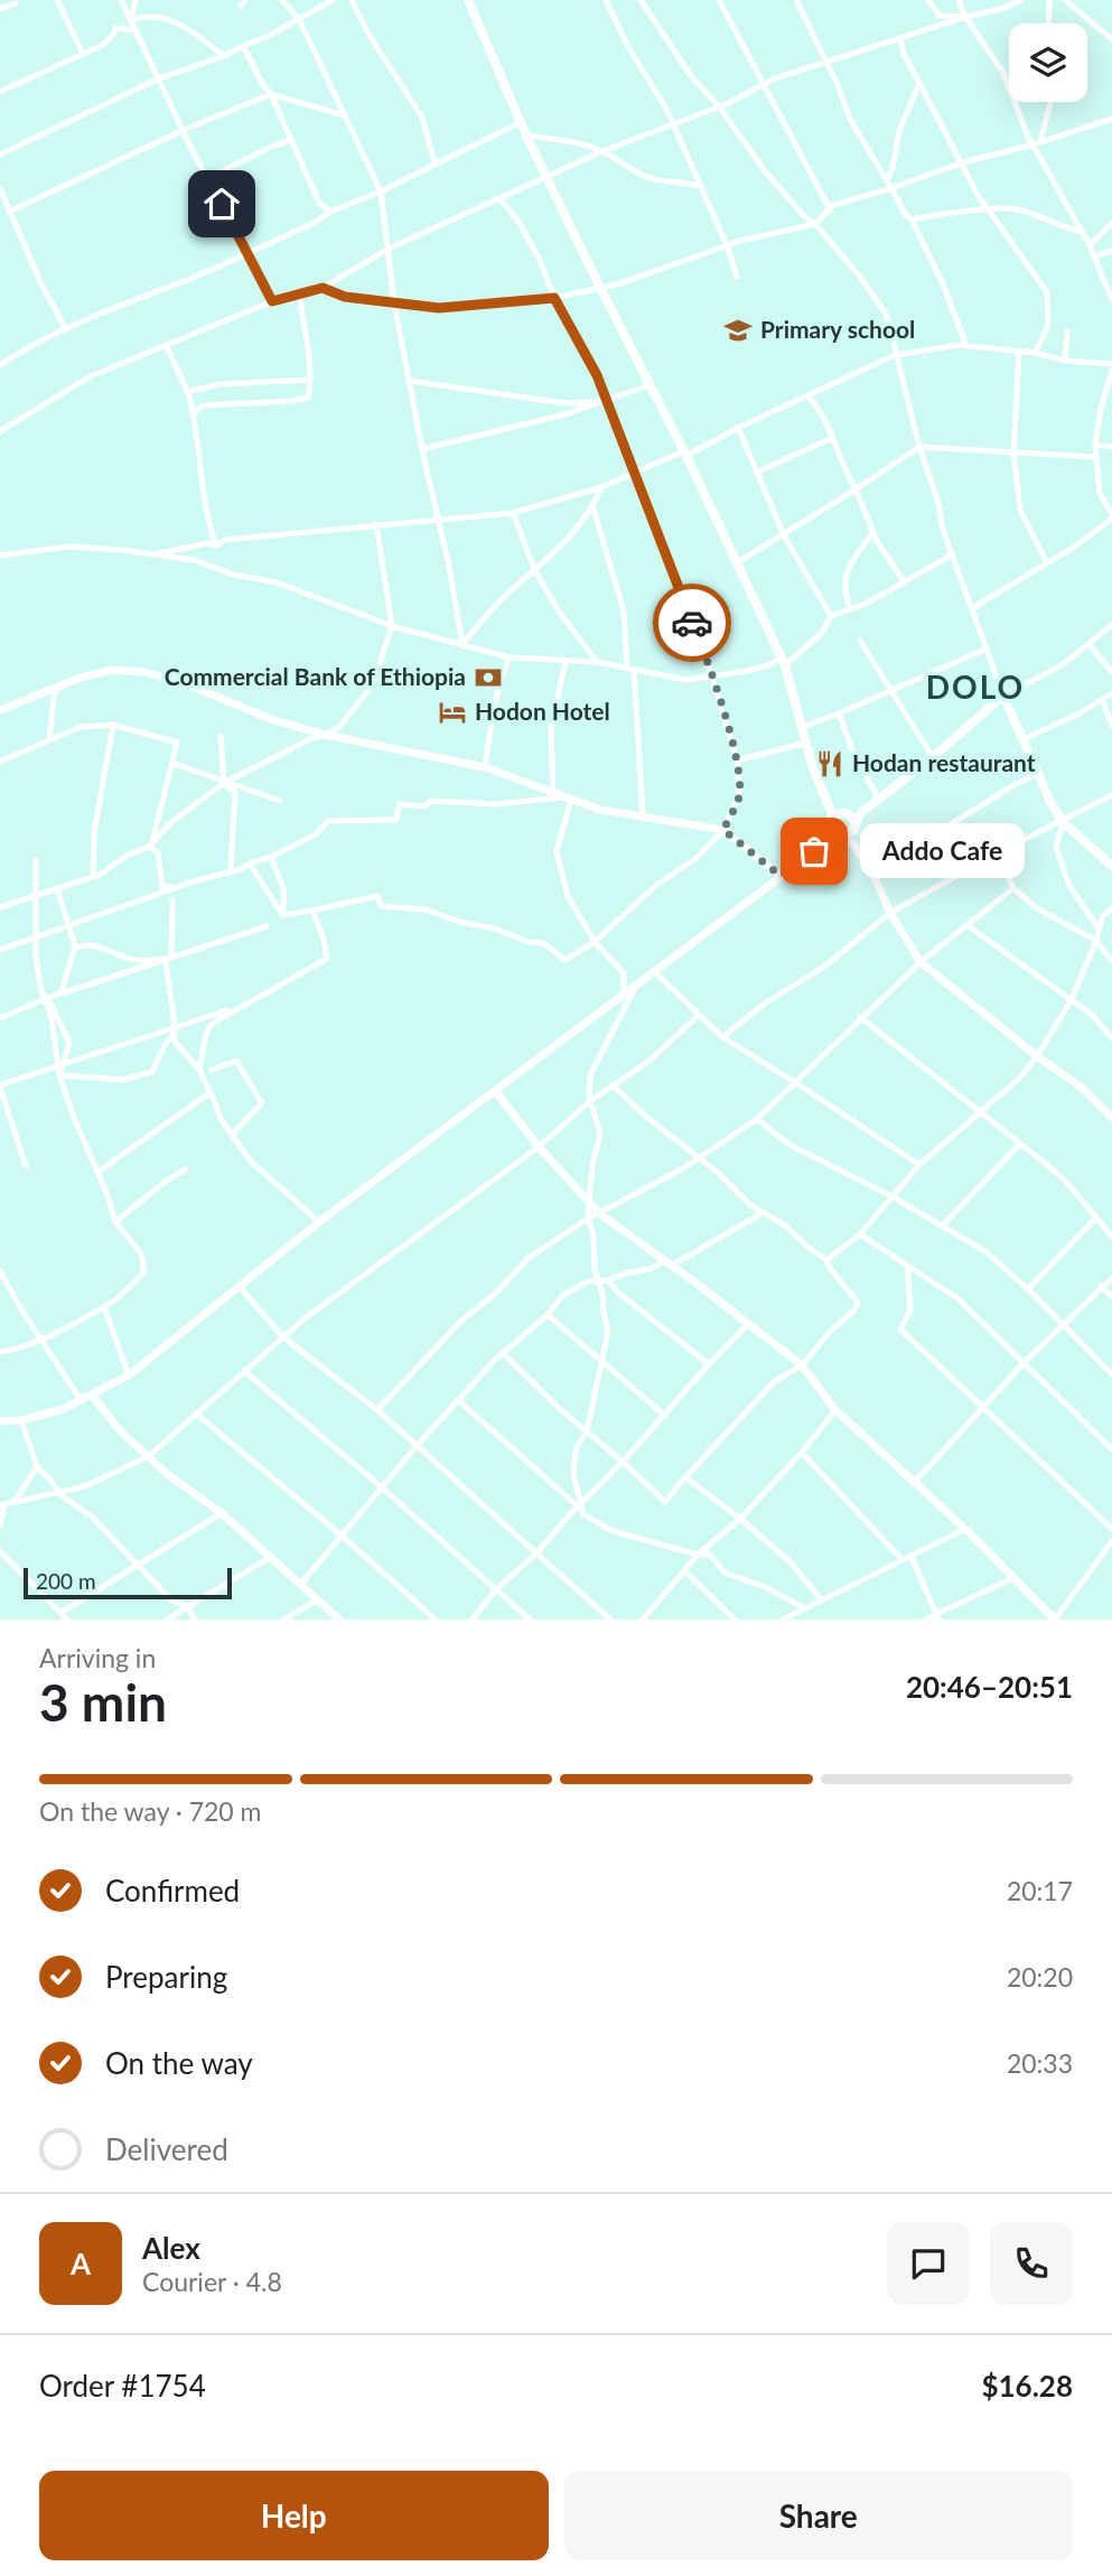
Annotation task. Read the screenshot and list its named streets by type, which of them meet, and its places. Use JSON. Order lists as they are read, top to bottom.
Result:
{
  "districts": ["DOLO"],
  "places": {
    "school or university": ["Primary school"],
    "bank": ["Commercial Bank of Ethiopia"],
    "hotel": ["Hodon Hotel"],
    "restaurant": ["Hodan restaurant"],
    "other": ["Addo Cafe"]
  },
  "scale_bar": "200 m",
  "page": {
    "bubble": "Addo Cafe",
    "scale": "200 m",
    "heading": ["3 min", "Arriving in", "20:46–20:51"],
    "panel": [
      "Alex",
      "Courier · 4.8",
      "Order #1754",
      "$16.28"
    ],
    "bar": "On the way · 720 m",
    "list": [
      ["Confirmed", "20:17"],
      ["Preparing", "20:20"],
      ["On the way", "20:33"],
      "Delivered"
    ],
    "round": "A",
    "buttons": ["Help", "Share"]
  }
}
